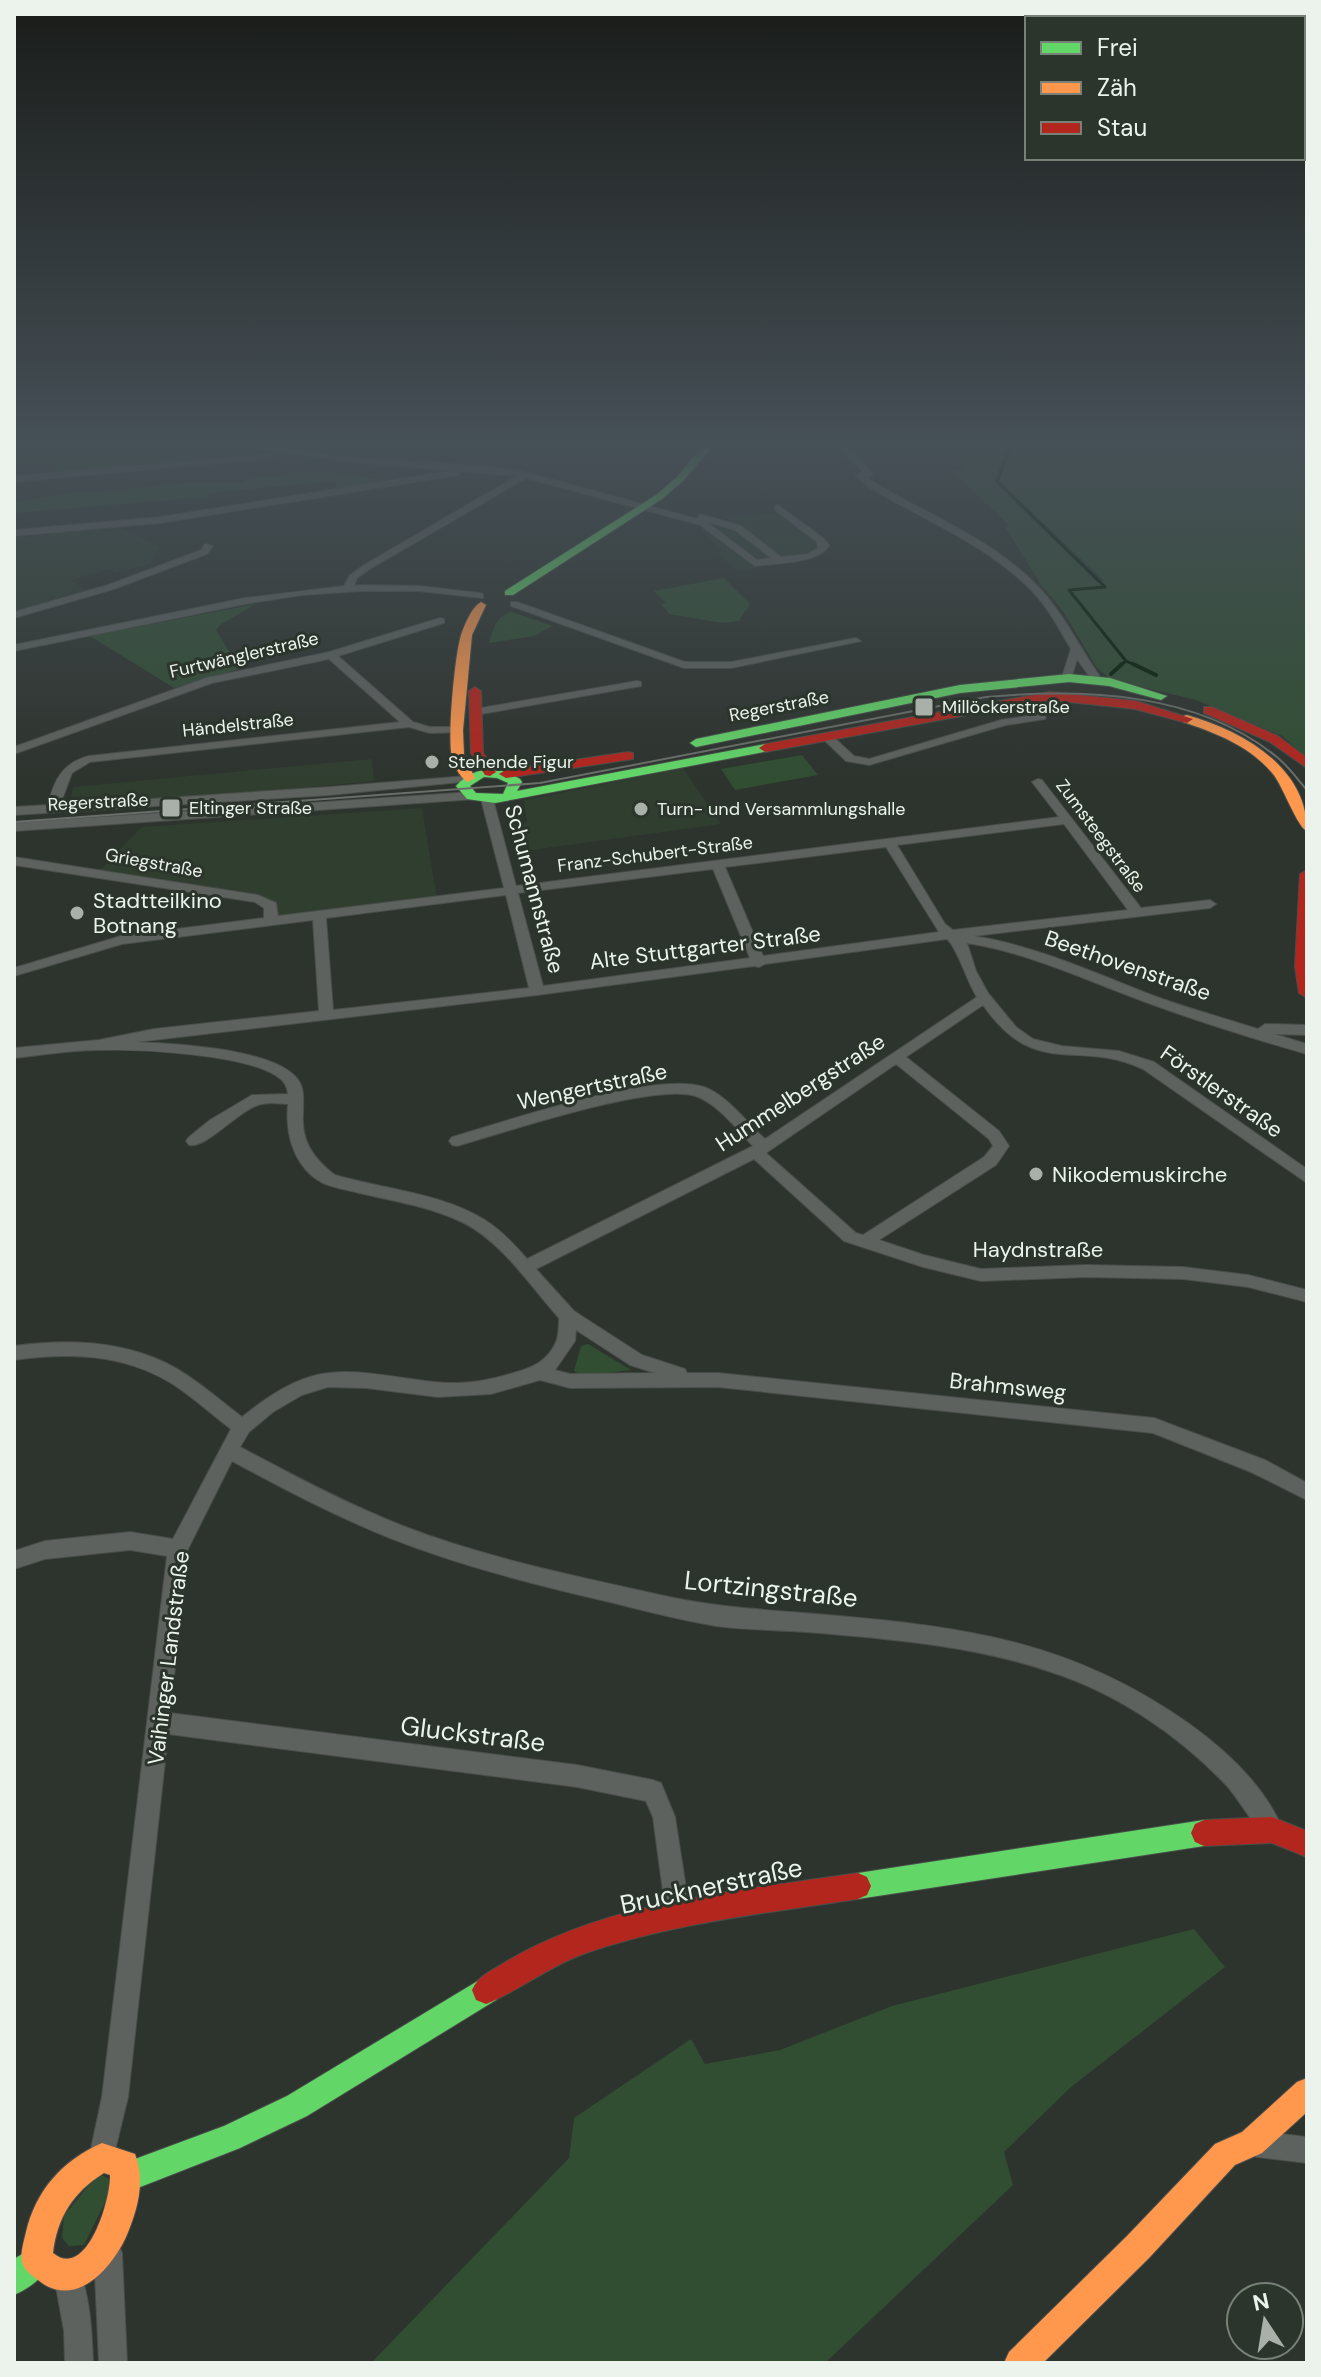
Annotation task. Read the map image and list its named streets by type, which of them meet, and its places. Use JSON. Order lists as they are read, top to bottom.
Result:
{
  "streets": {
    "main road": ["Regerstraße", "Schumannstraße", "Brucknerstraße"],
    "street": [
      "Furtwänglerstraße",
      "Händelstraße",
      "Zumsteegstraße",
      "Franz-Schubert-Straße",
      "Griegstraße",
      "Alte Stuttgarter Straße",
      "Beethovenstraße",
      "Wengertstraße",
      "Förstlerstraße",
      "Hummelbergstraße",
      "Haydnstraße",
      "Brahmsweg",
      "Lortzingstraße",
      "Vaihinger Landstraße",
      "Gluckstraße"
    ]
  },
  "crossings": [
    ["Regerstraße", "Händelstraße"],
    ["Regerstraße", "Schumannstraße"],
    ["Händelstraße", "Schumannstraße"],
    ["Zumsteegstraße", "Franz-Schubert-Straße"],
    ["Zumsteegstraße", "Alte Stuttgarter Straße"],
    ["Franz-Schubert-Straße", "Griegstraße"],
    ["Franz-Schubert-Straße", "Schumannstraße"],
    ["Schumannstraße", "Alte Stuttgarter Straße"],
    ["Alte Stuttgarter Straße", "Beethovenstraße"],
    ["Wengertstraße", "Hummelbergstraße"],
    ["Wengertstraße", "Haydnstraße"],
    ["Förstlerstraße", "Hummelbergstraße"],
    ["Hummelbergstraße", "Haydnstraße"],
    ["Brahmsweg", "Vaihinger Landstraße"],
    ["Lortzingstraße", "Vaihinger Landstraße"],
    ["Lortzingstraße", "Brucknerstraße"],
    ["Vaihinger Landstraße", "Gluckstraße"],
    ["Gluckstraße", "Brucknerstraße"]
  ],
  "places": {
    "transit": ["Millöckerstraße", "Eltinger Straße"],
    "other": [
      "Stehende Figur",
      "Turn- und Versammlungshalle",
      "Stadtteilkino Botnang",
      "Nikodemuskirche"
    ]
  },
  "legend": ["Frei", "Zäh", "Stau"],
  "north": "top"
}
